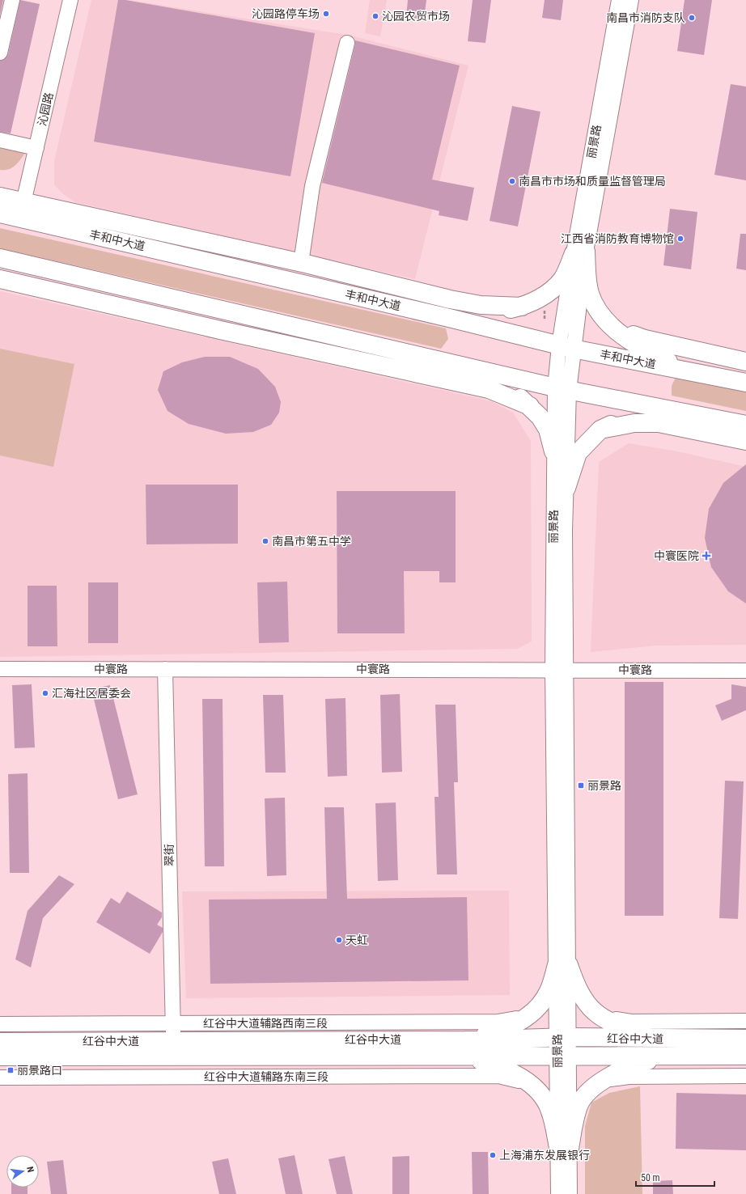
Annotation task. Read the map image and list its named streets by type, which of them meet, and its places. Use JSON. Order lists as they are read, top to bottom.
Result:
{
  "streets": {
    "main road": ["丰和中大道", "红谷中大道"],
    "street": [
      "沁园路",
      "丽景路",
      "中寰路",
      "翠街",
      "红谷中大道辅路西南三段",
      "红谷中大道辅路东南三段"
    ]
  },
  "crossings": [
    ["沁园路", "丰和中大道"],
    ["丽景路", "丰和中大道"],
    ["丽景路", "中寰路"],
    ["丽景路", "红谷中大道"],
    ["中寰路", "翠街"],
    ["翠街", "红谷中大道辅路西南三段"],
    ["翠街", "红谷中大道"],
    ["红谷中大道辅路西南三段", "红谷中大道"]
  ],
  "places": {
    "other": [
      "沁园路停车场",
      "沁园农贸市场",
      "南昌市消防支队",
      "南昌市市场和质量监督管理局",
      "江西省消防教育博物馆",
      "南昌市第五中学",
      "汇海社区居委会",
      "天虹",
      "上海浦东发展银行"
    ],
    "health": ["中寰医院"],
    "transit": ["丽景路", "丽景路口"]
  },
  "scale_bar": "50 m",
  "north": "right"
}
